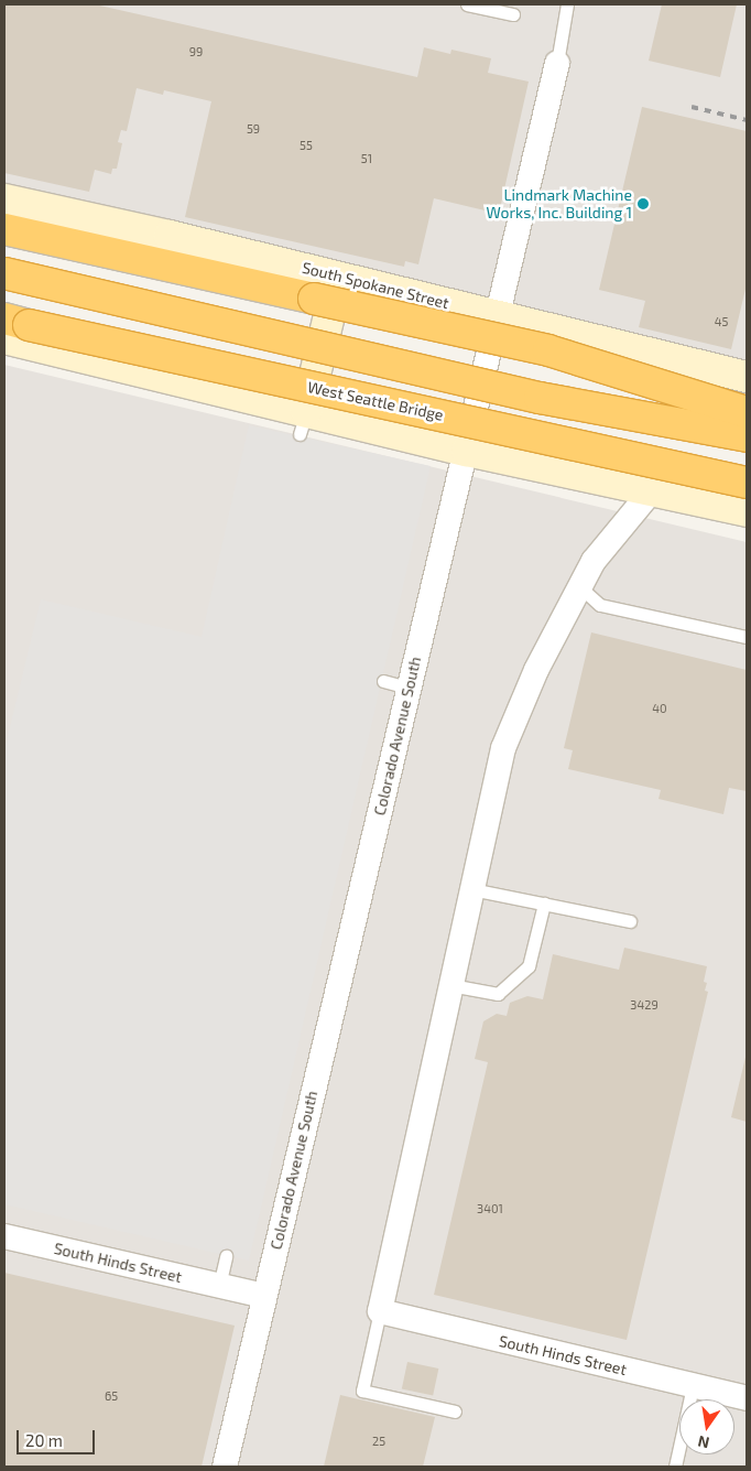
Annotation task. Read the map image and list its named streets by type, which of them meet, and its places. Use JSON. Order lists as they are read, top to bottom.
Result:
{
  "streets": {
    "highway": ["West Seattle Bridge"],
    "main road": ["South Spokane Street"],
    "street": ["Colorado Avenue South", "South Hinds Street"]
  },
  "crossings": [
    ["South Spokane Street", "Colorado Avenue South"],
    ["Colorado Avenue South", "South Hinds Street"]
  ],
  "places": ["Lindmark Machine Works, Inc. Building 1"],
  "house_numbers": [
    "99",
    "59",
    "55",
    "51",
    "45",
    "40",
    "3429",
    "3401",
    "65",
    "25"
  ],
  "scale_bar": "20 m",
  "north": "bottom"
}
